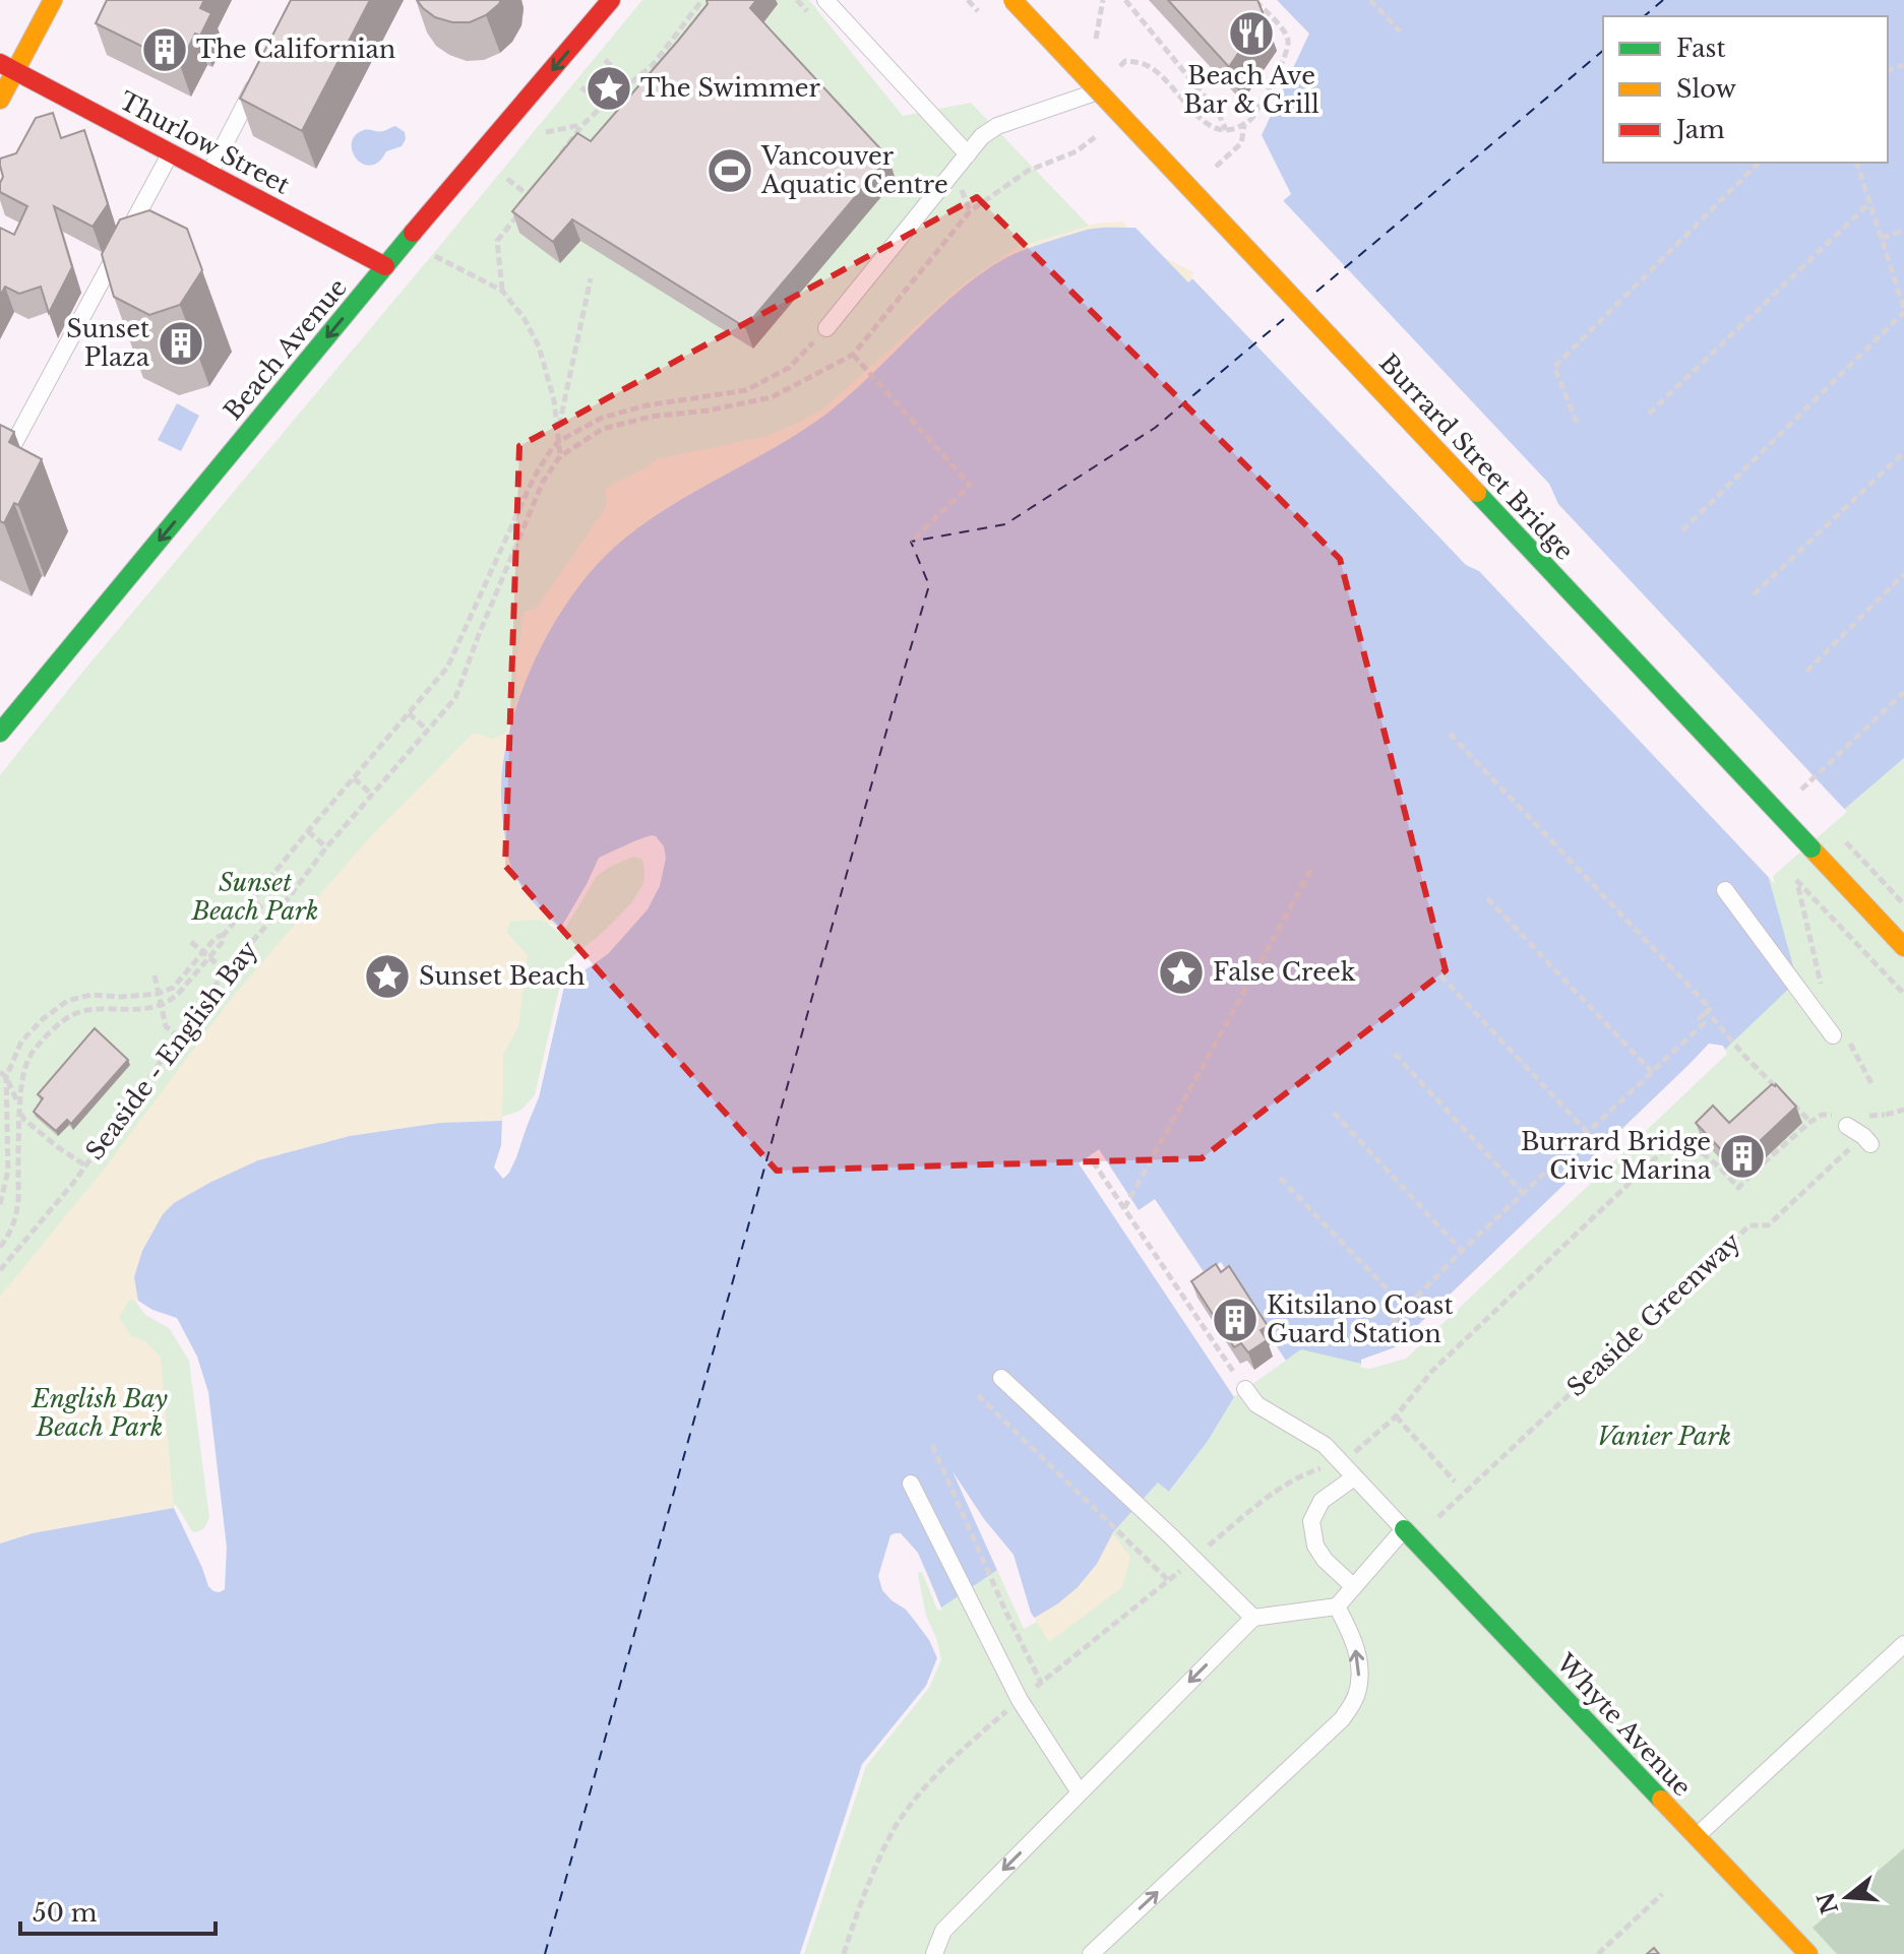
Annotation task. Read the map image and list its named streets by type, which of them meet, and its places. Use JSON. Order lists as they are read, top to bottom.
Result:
{
  "streets": {
    "street": [
      "Thurlow Street",
      "Beach Avenue",
      "Burrard Street Bridge",
      "Whyte Avenue"
    ],
    "path": ["Seaside - English Bay", "Seaside Greenway"]
  },
  "crossings": [
    ["Thurlow Street", "Beach Avenue"],
    ["Seaside Greenway", "Whyte Avenue"]
  ],
  "one_way": ["Beach Avenue"],
  "parks": ["Sunset Beach Park", "English Bay Beach Park", "Vanier Park"],
  "places": {
    "restaurant": ["Beach Ave Bar & Grill"],
    "building": [
      "The Californian",
      "Sunset Plaza",
      "Burrard Bridge Civic Marina",
      "Kitsilano Coast Guard Station"
    ],
    "place": ["The Swimmer", "False Creek", "Sunset Beach"],
    "sports": ["Vancouver Aquatic Centre"]
  },
  "legend": ["Fast", "Slow", "Jam"],
  "scale_bar": "50 m",
  "north": "left"
}
